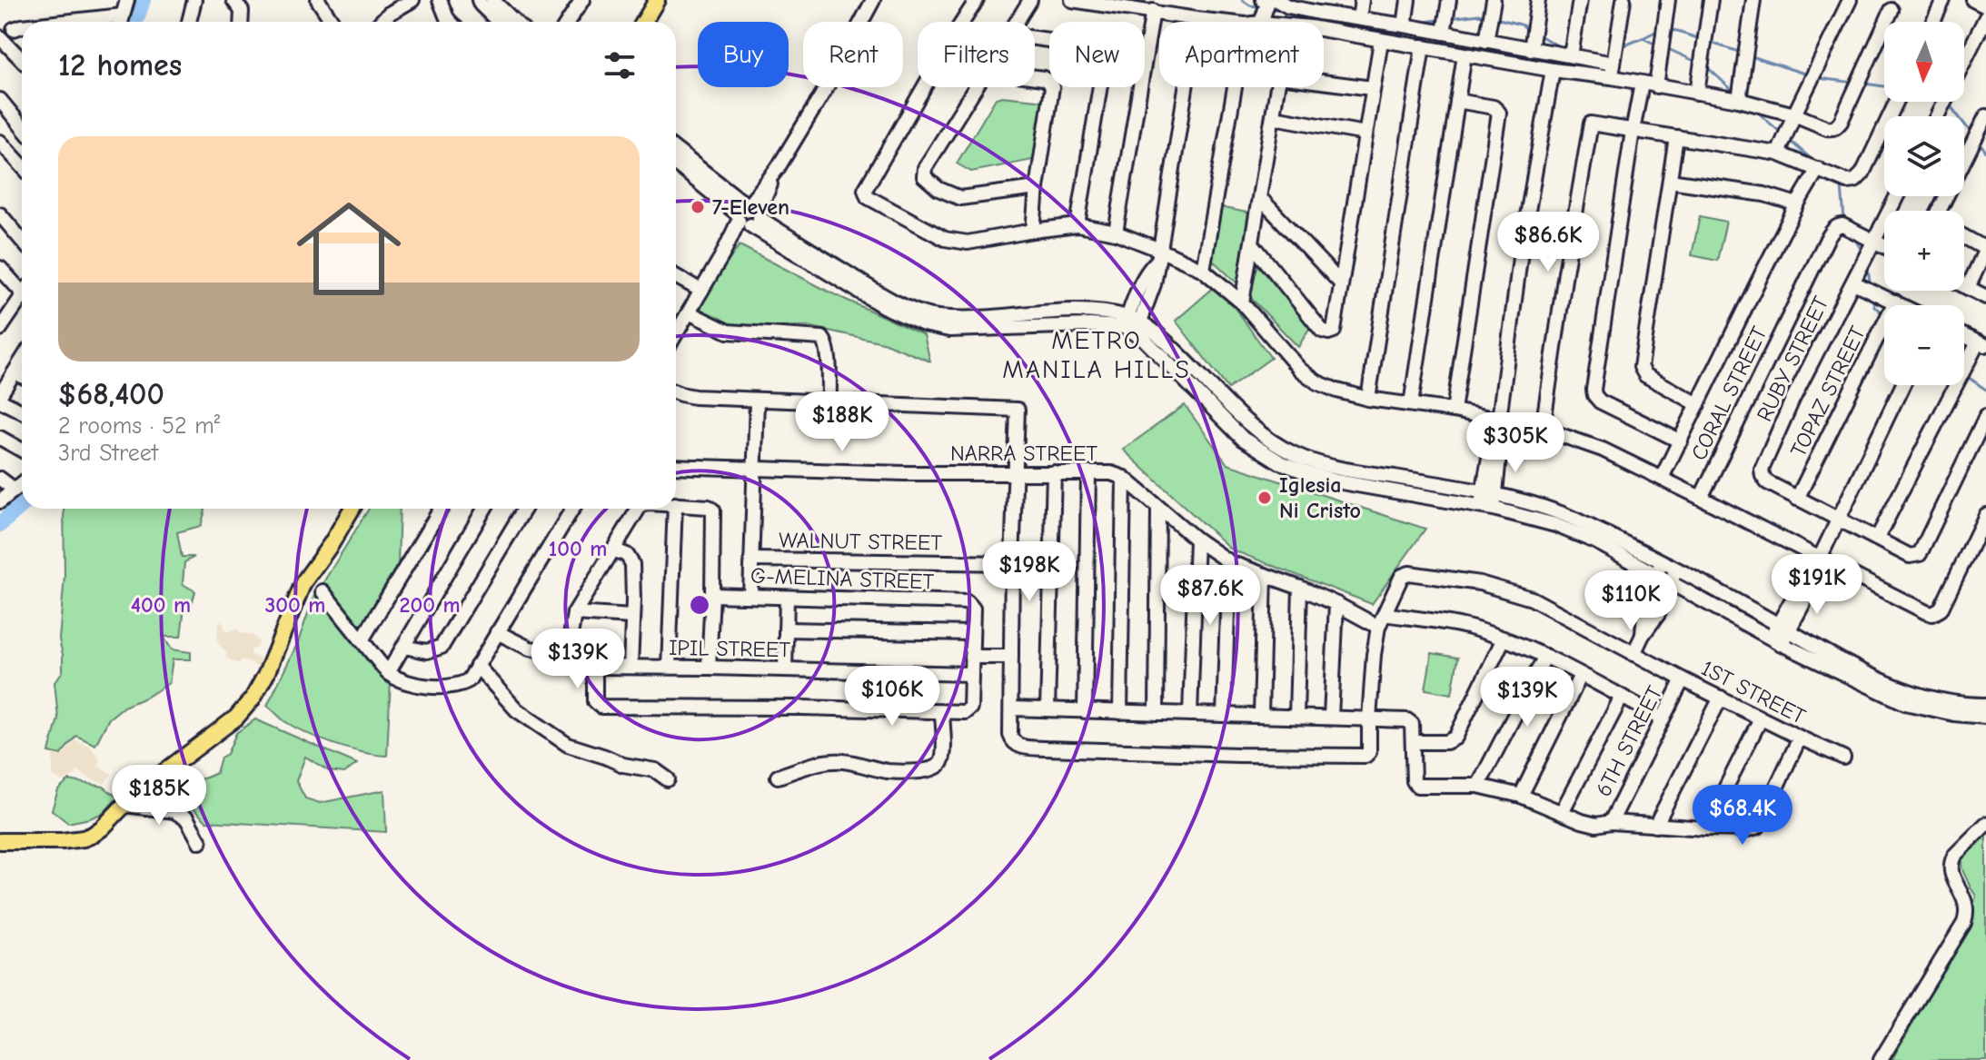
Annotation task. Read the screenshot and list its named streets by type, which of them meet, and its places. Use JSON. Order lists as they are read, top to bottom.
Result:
{
  "streets": {
    "street": [
      "RUBY STREET",
      "TOPAZ STREET",
      "CORAL STREET",
      "NARRA STREET",
      "WALNUT STREET",
      "G-MELINA STREET",
      "IPIL STREET",
      "1ST STREET",
      "6TH STREET"
    ]
  },
  "crossings": [
    ["RUBY STREET", "TOPAZ STREET"],
    ["RUBY STREET", "CORAL STREET"],
    ["NARRA STREET", "1ST STREET"],
    ["NARRA STREET", "6TH STREET"],
    ["1ST STREET", "6TH STREET"]
  ],
  "districts": ["METRO MANILA HILLS"],
  "places": ["7-Eleven", "Iglesia Ni Cristo"],
  "north": "bottom",
  "page": {
    "map_buttons": ["+", "−"],
    "chip": [
      "Buy",
      "Rent",
      "Filters",
      "New",
      "Apartment"
    ],
    "heading": "12 homes",
    "list": [
      {
        "name": "$68,400",
        "note": "2 rooms · 52 m² · 3rd Street"
      }
    ],
    "price": [
      "$86.6K",
      "$188K",
      "$305K",
      "$198K",
      "$191K",
      "$87.6K",
      "$110K",
      "$139K",
      "$106K",
      "$139K",
      "$185K",
      "$68.4K"
    ]
  },
  "rings": [
    "100 m",
    "300 m",
    "200 m",
    "400 m"
  ]
}
